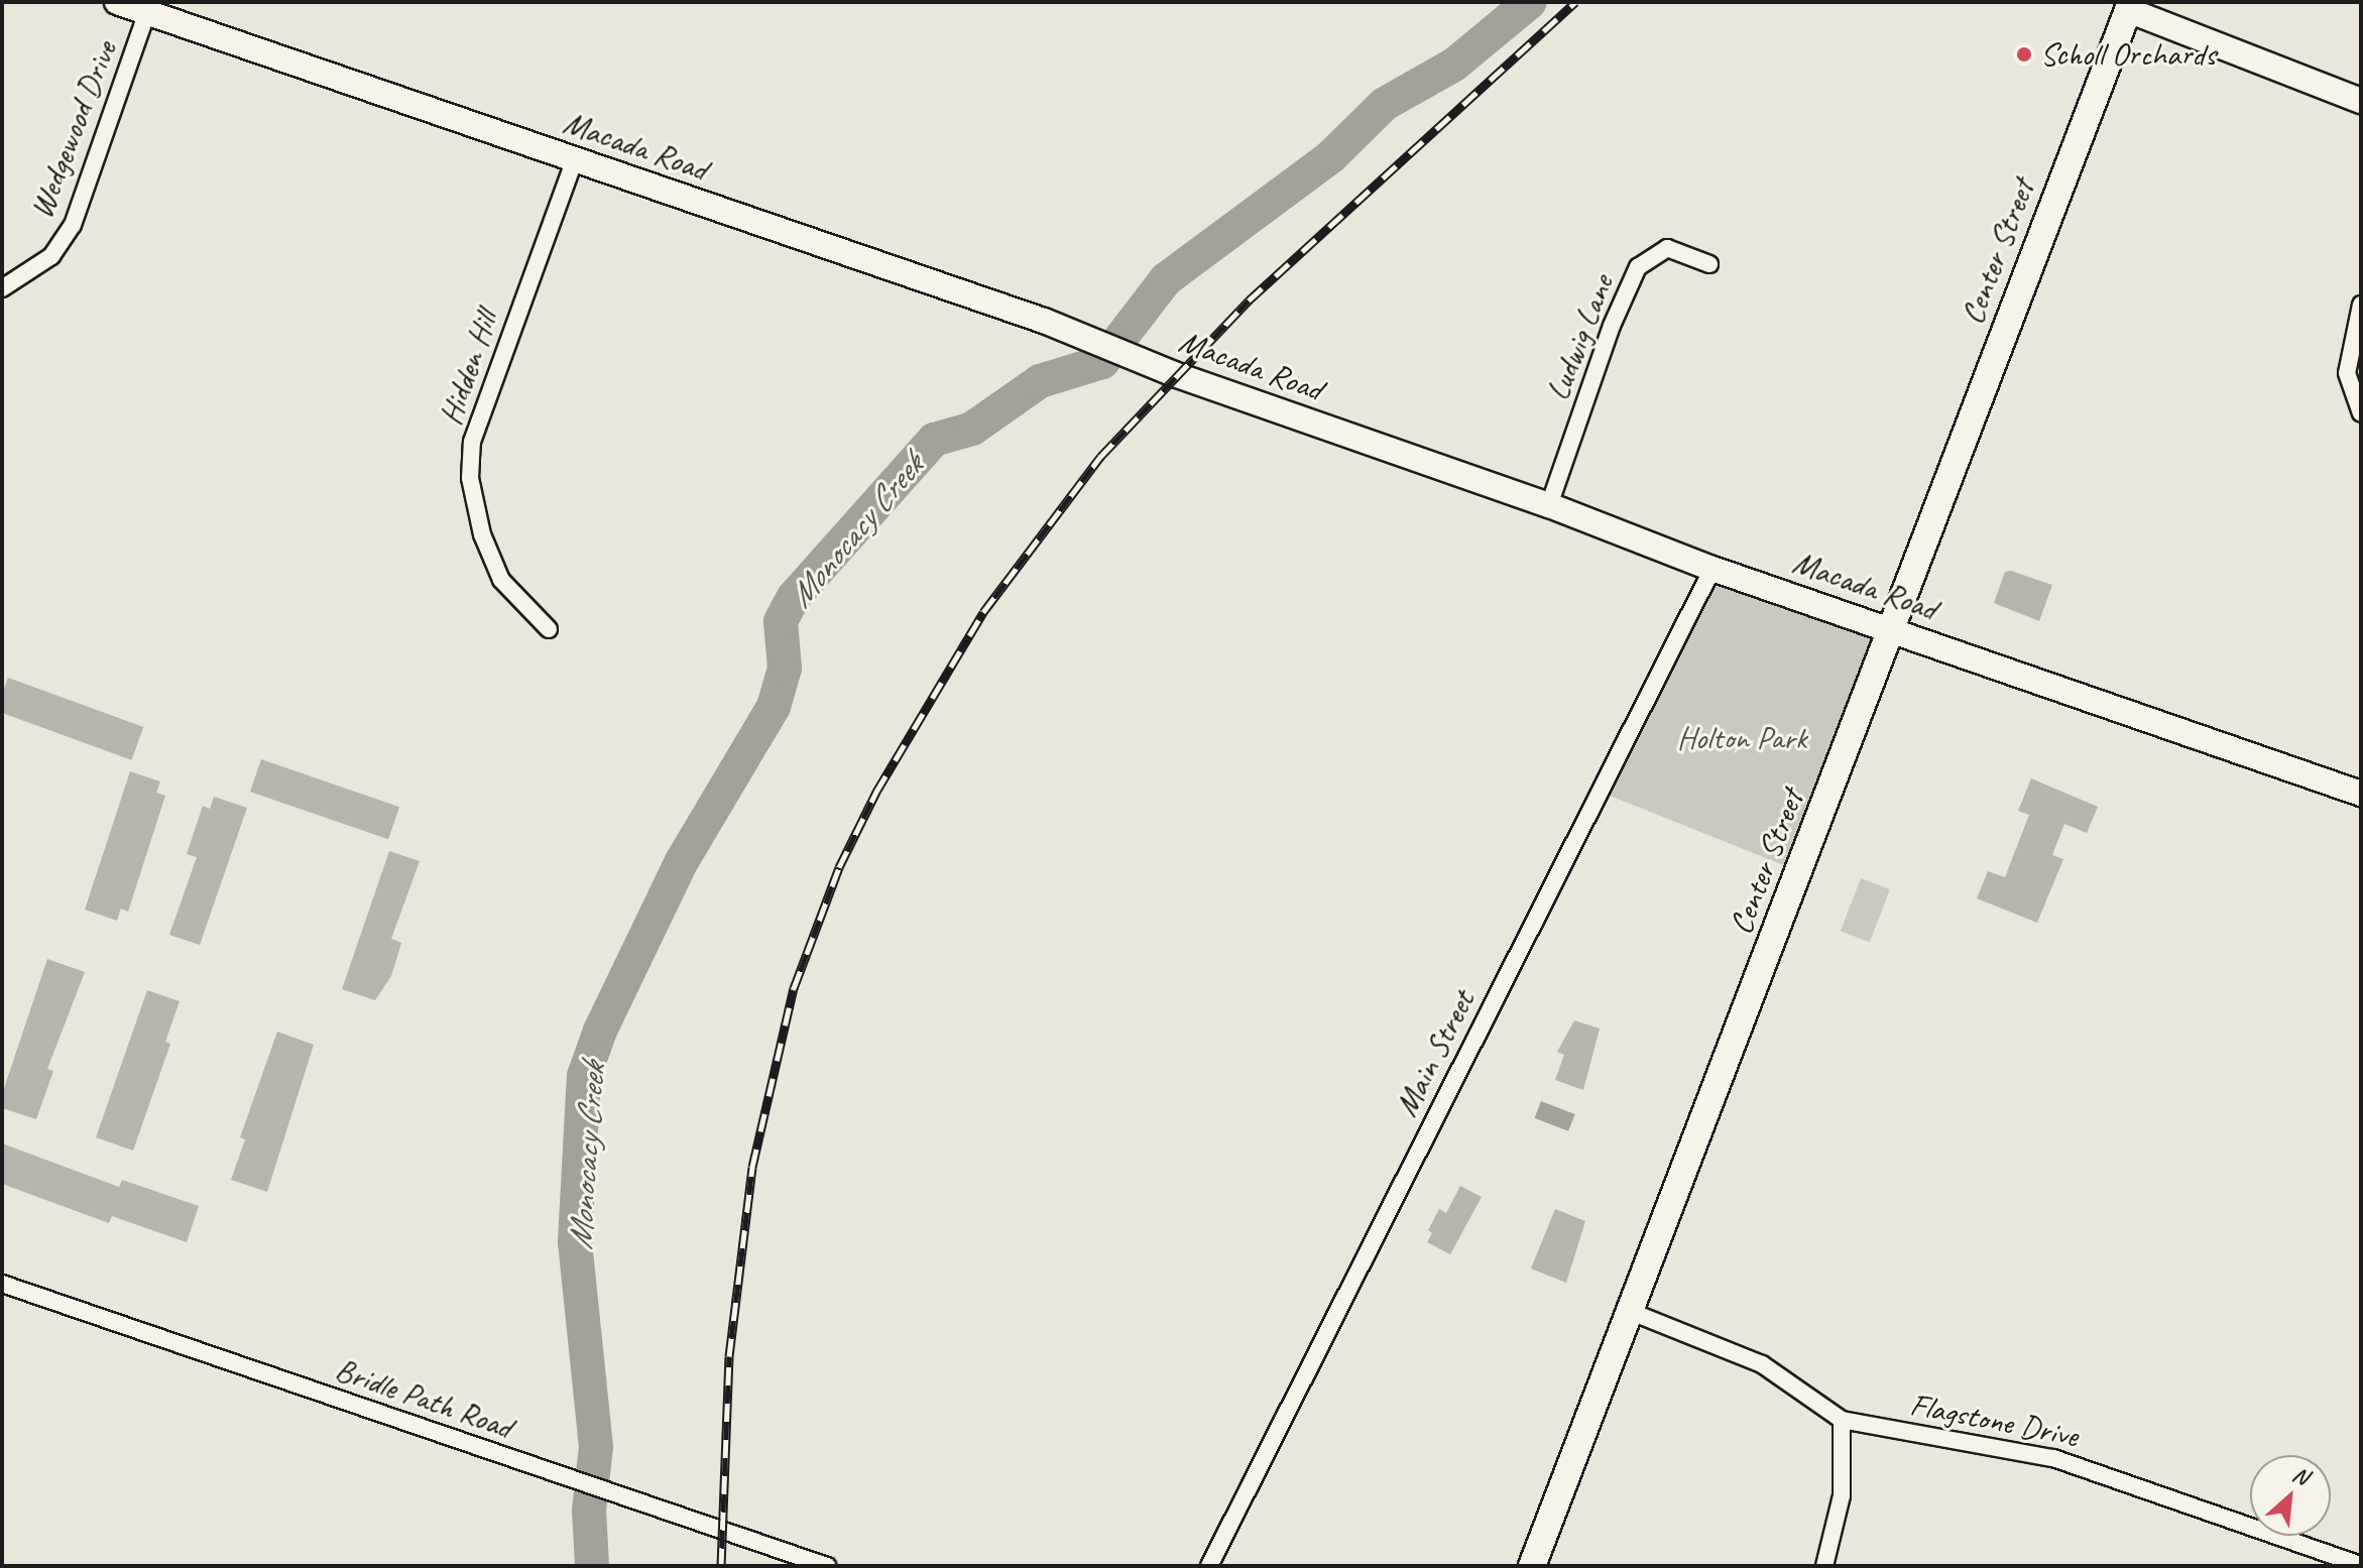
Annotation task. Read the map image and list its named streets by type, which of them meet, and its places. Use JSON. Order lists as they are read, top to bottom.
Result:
{
  "streets": {
    "main road": ["Center Street"],
    "street": [
      "Wedgewood Drive",
      "Macada Road",
      "Ludwig Lane",
      "Hidden Hill",
      "Main Street",
      "Bridle Path Road",
      "Flagstone Drive"
    ]
  },
  "crossings": [
    ["Wedgewood Drive", "Macada Road"],
    ["Macada Road", "Center Street"],
    ["Macada Road", "Ludwig Lane"],
    ["Macada Road", "Hidden Hill"],
    ["Macada Road", "Main Street"],
    ["Center Street", "Flagstone Drive"]
  ],
  "water": ["Monocacy Creek"],
  "parks": ["Holton Park"],
  "places": ["Scholl Orchards"],
  "north": "top right"
}
